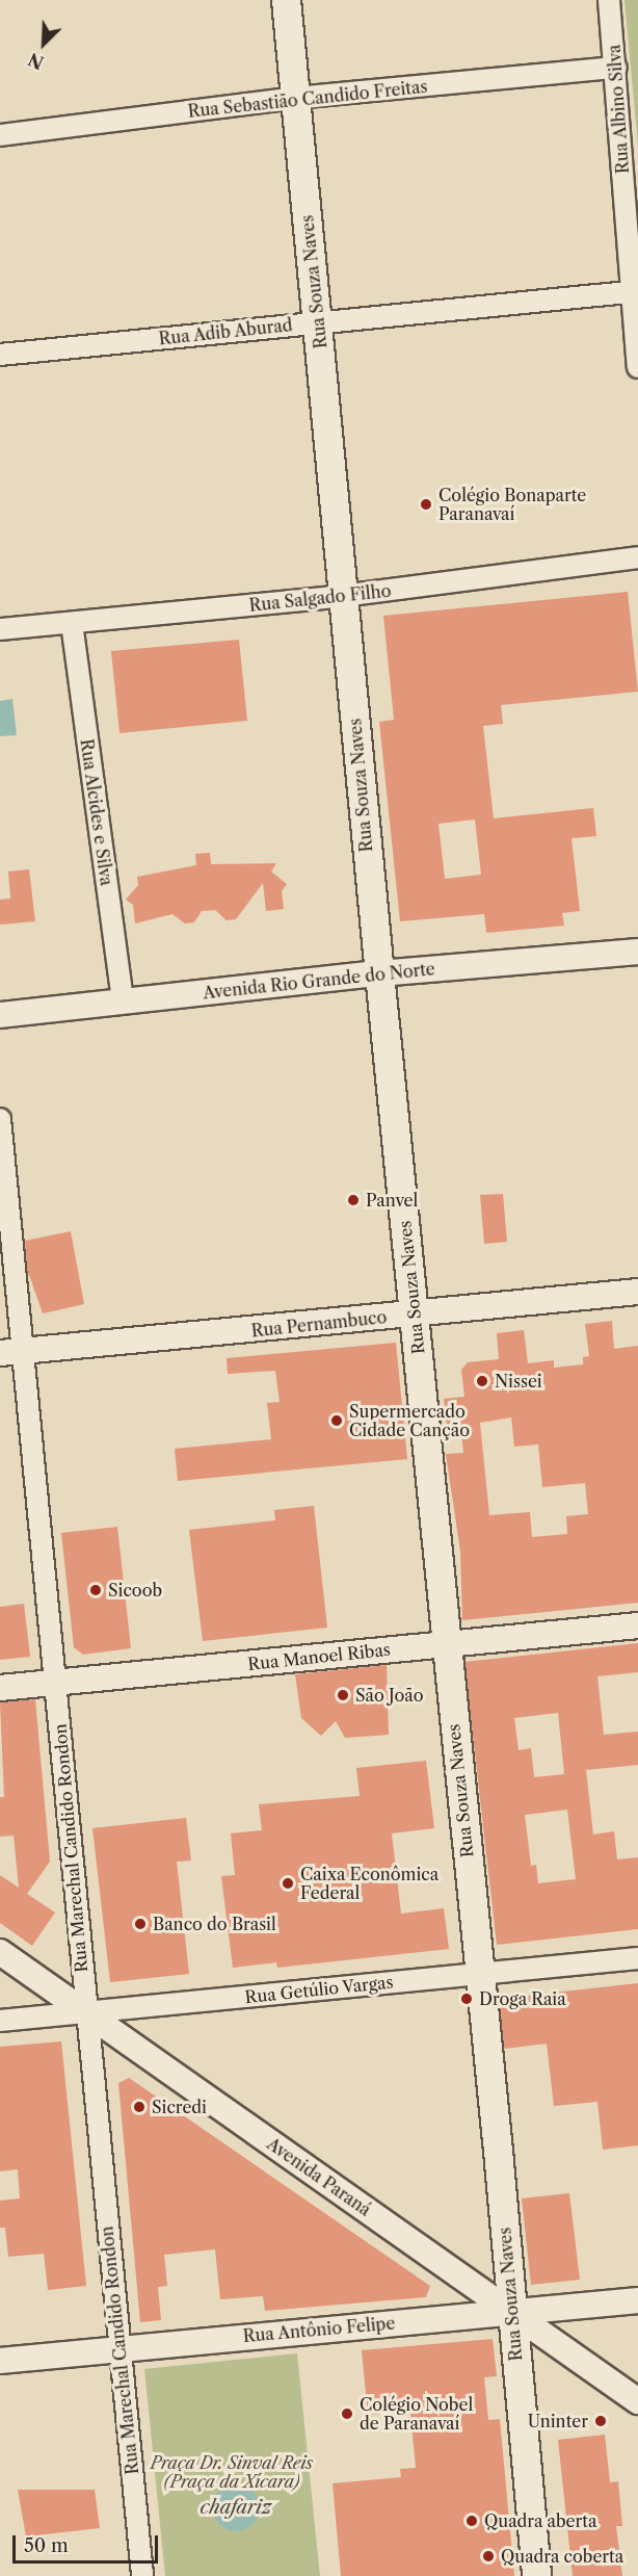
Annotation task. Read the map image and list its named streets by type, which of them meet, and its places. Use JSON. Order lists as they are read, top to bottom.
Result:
{
  "streets": {
    "main road": ["Rua Souza Naves"],
    "street": [
      "Rua Sebastião Candido Freitas",
      "Rua Albino Silva",
      "Rua Adib Aburad",
      "Rua Salgado Filho",
      "Rua Alcides e Silva",
      "Avenida Rio Grande do Norte",
      "Rua Pernambuco",
      "Rua Manoel Ribas",
      "Rua Marechal Candido Rondon",
      "Rua Getúlio Vargas",
      "Avenida Paraná",
      "Rua Antônio Felipe"
    ]
  },
  "crossings": [
    ["Rua Sebastião Candido Freitas", "Rua Albino Silva"],
    ["Rua Sebastião Candido Freitas", "Rua Souza Naves"],
    ["Rua Albino Silva", "Rua Adib Aburad"],
    ["Rua Souza Naves", "Rua Adib Aburad"],
    ["Rua Souza Naves", "Rua Salgado Filho"],
    ["Rua Souza Naves", "Avenida Rio Grande do Norte"],
    ["Rua Souza Naves", "Rua Pernambuco"],
    ["Rua Souza Naves", "Rua Manoel Ribas"],
    ["Rua Souza Naves", "Rua Getúlio Vargas"],
    ["Rua Souza Naves", "Avenida Paraná"],
    ["Rua Souza Naves", "Rua Antônio Felipe"],
    ["Rua Salgado Filho", "Rua Alcides e Silva"],
    ["Rua Alcides e Silva", "Avenida Rio Grande do Norte"],
    ["Rua Pernambuco", "Rua Marechal Candido Rondon"],
    ["Rua Manoel Ribas", "Rua Marechal Candido Rondon"],
    ["Rua Marechal Candido Rondon", "Rua Getúlio Vargas"],
    ["Rua Marechal Candido Rondon", "Avenida Paraná"],
    ["Rua Marechal Candido Rondon", "Rua Antônio Felipe"],
    ["Rua Getúlio Vargas", "Avenida Paraná"],
    ["Avenida Paraná", "Rua Antônio Felipe"]
  ],
  "water": ["chafariz"],
  "parks": ["Praça Dr. Sinval Reis (Praça da Xícara)"],
  "places": [
    "Colégio Bonaparte Paranavaí",
    "Panvel",
    "Nissei",
    "Supermercado Cidade Canção",
    "Sicoob",
    "São João",
    "Caixa Econômica Federal",
    "Banco do Brasil",
    "Droga Raia",
    "Sicredi",
    "Colégio Nobel de Paranavaí",
    "Uninter",
    "Quadra aberta",
    "Quadra coberta"
  ],
  "scale_bar": "50 m",
  "north": "bottom left"
}
